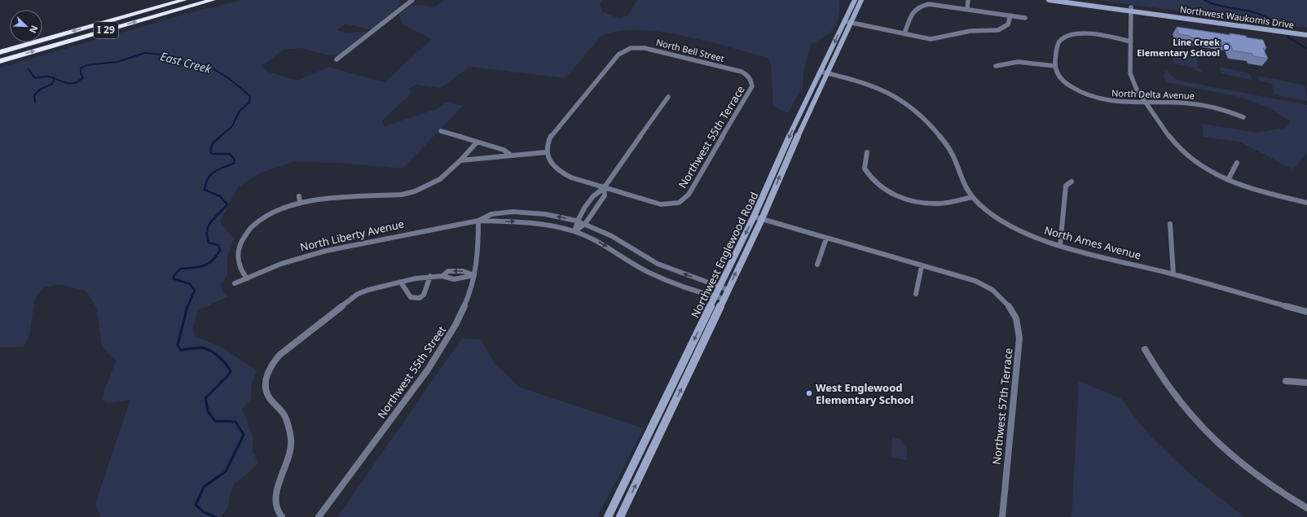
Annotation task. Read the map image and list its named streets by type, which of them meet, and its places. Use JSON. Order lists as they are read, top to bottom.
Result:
{
  "streets": {
    "highway": ["I 29"],
    "main road": ["Northwest Waukomis Drive", "Northwest Englewood Road"],
    "street": [
      "North Bell Street",
      "North Delta Avenue",
      "Northwest 55th Terrace",
      "North Liberty Avenue",
      "North Ames Avenue",
      "Northwest 55th Street",
      "Northwest 57th Terrace"
    ]
  },
  "crossings": [
    ["North Bell Street", "Northwest 55th Terrace"],
    ["North Liberty Avenue", "Northwest Englewood Road"],
    ["North Liberty Avenue", "Northwest 55th Street"],
    ["North Ames Avenue", "Northwest Englewood Road"],
    ["Northwest Englewood Road", "Northwest 57th Terrace"]
  ],
  "water": ["East Creek"],
  "places": ["Line Creek Elementary School", "West Englewood Elementary School"],
  "north": "bottom right"
}
